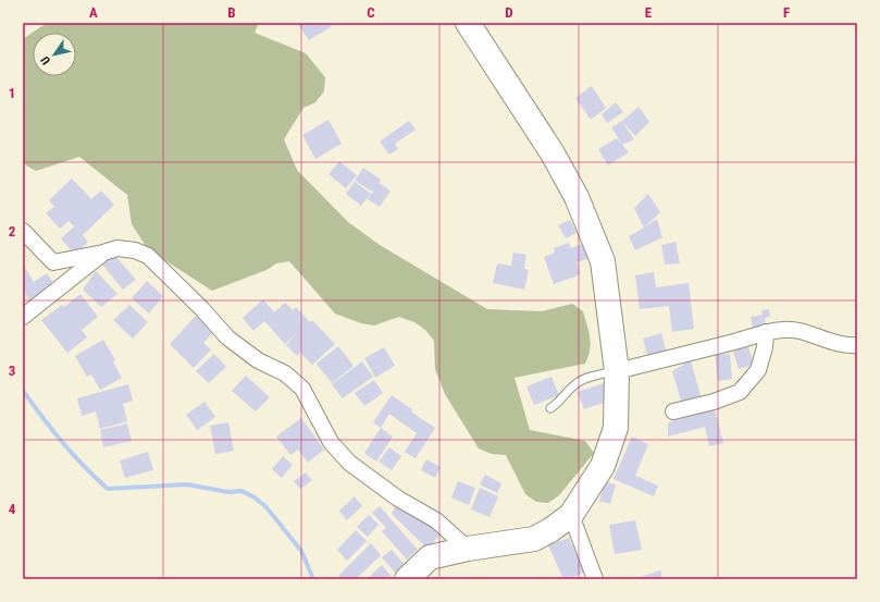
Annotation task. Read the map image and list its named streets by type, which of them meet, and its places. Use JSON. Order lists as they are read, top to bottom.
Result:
{
  "north": "bottom left",
  "grid": {
    "columns": [
      "A",
      "B",
      "C",
      "D",
      "E",
      "F"
    ],
    "rows": [
      "1",
      "2",
      "3",
      "4"
    ]
  }
}
